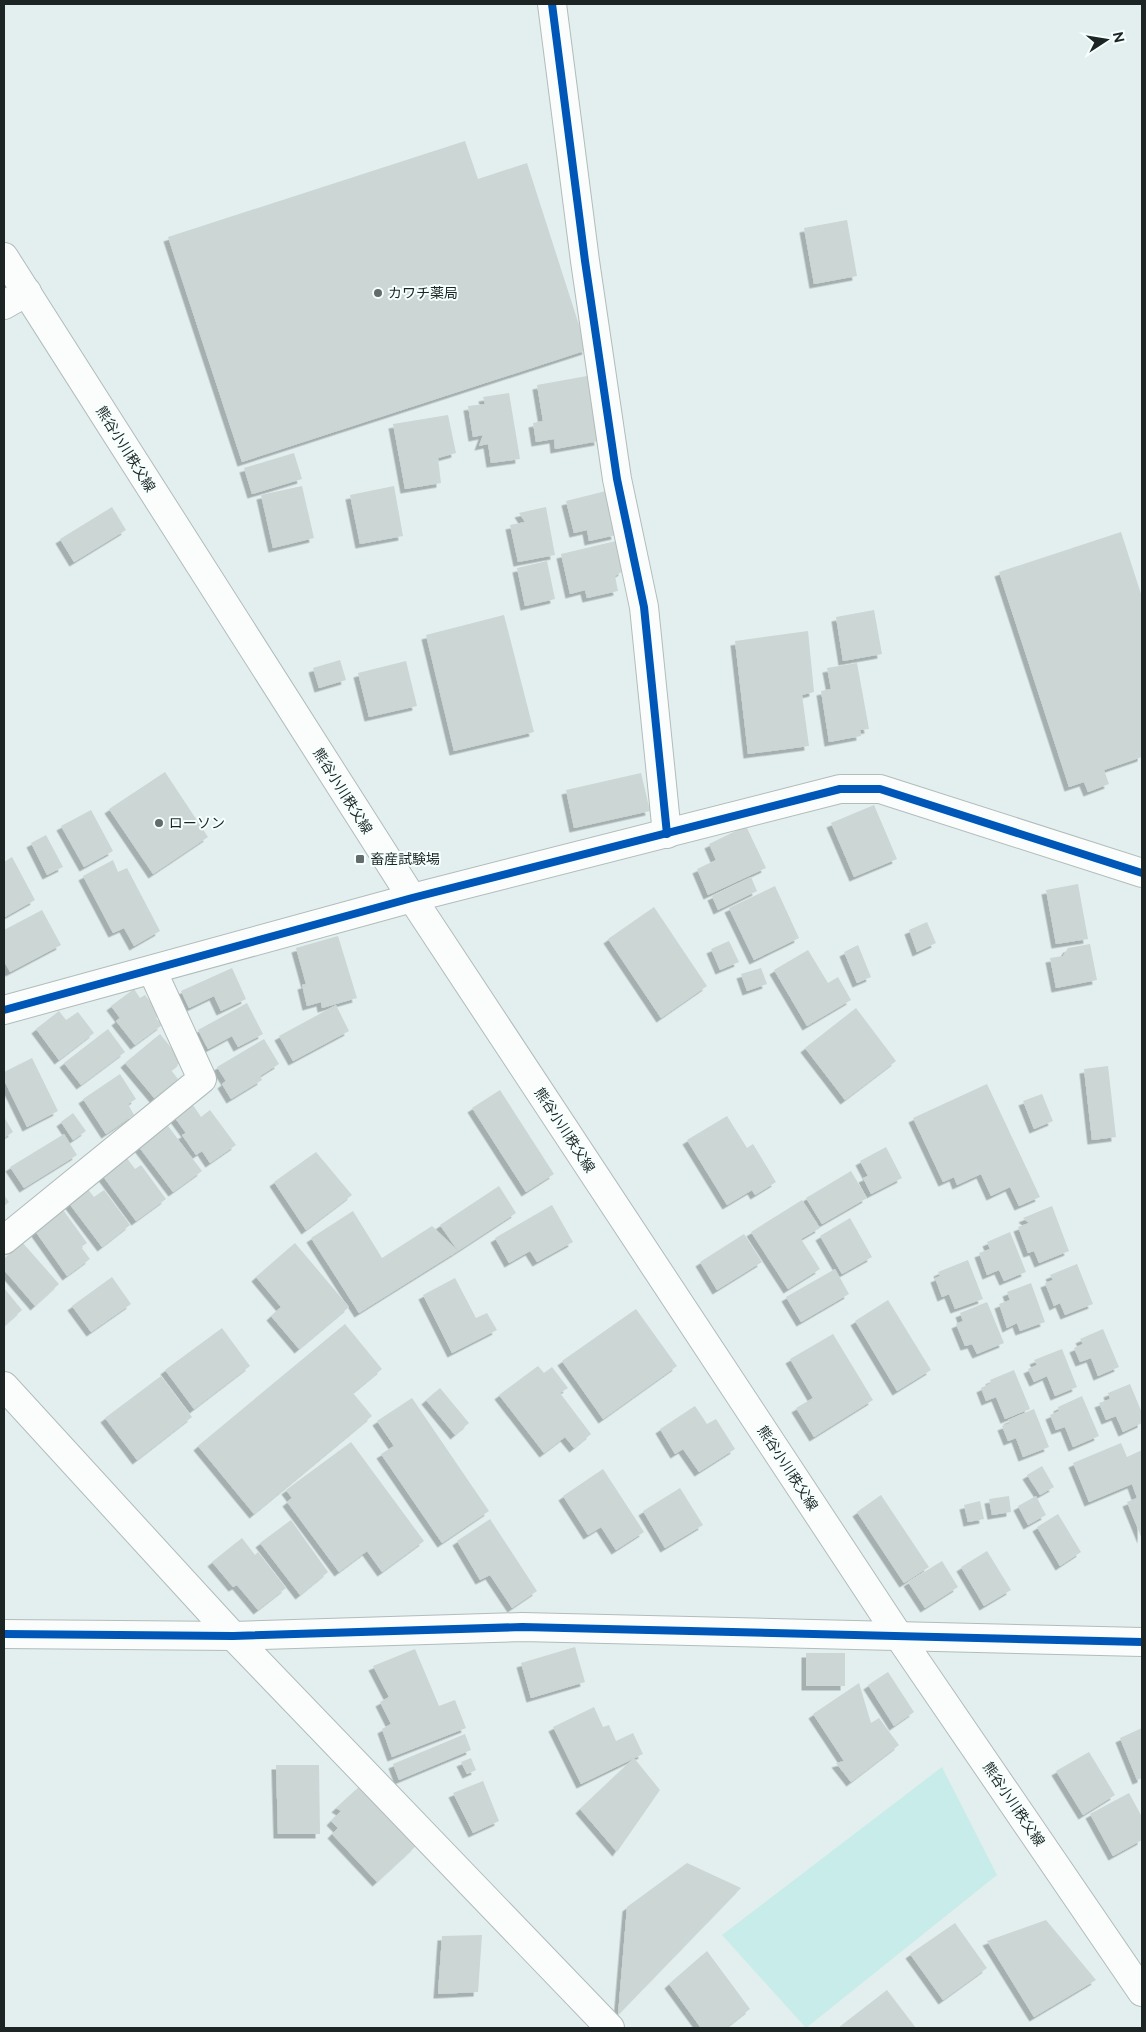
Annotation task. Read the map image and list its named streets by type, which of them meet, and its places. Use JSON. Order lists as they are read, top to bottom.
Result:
{
  "streets": {
    "street": ["熊谷小川秩父線"]
  },
  "places": {
    "other": ["カワチ薬局", "ローソン"],
    "transit": ["畜産試験場"]
  },
  "north": "right"
}
